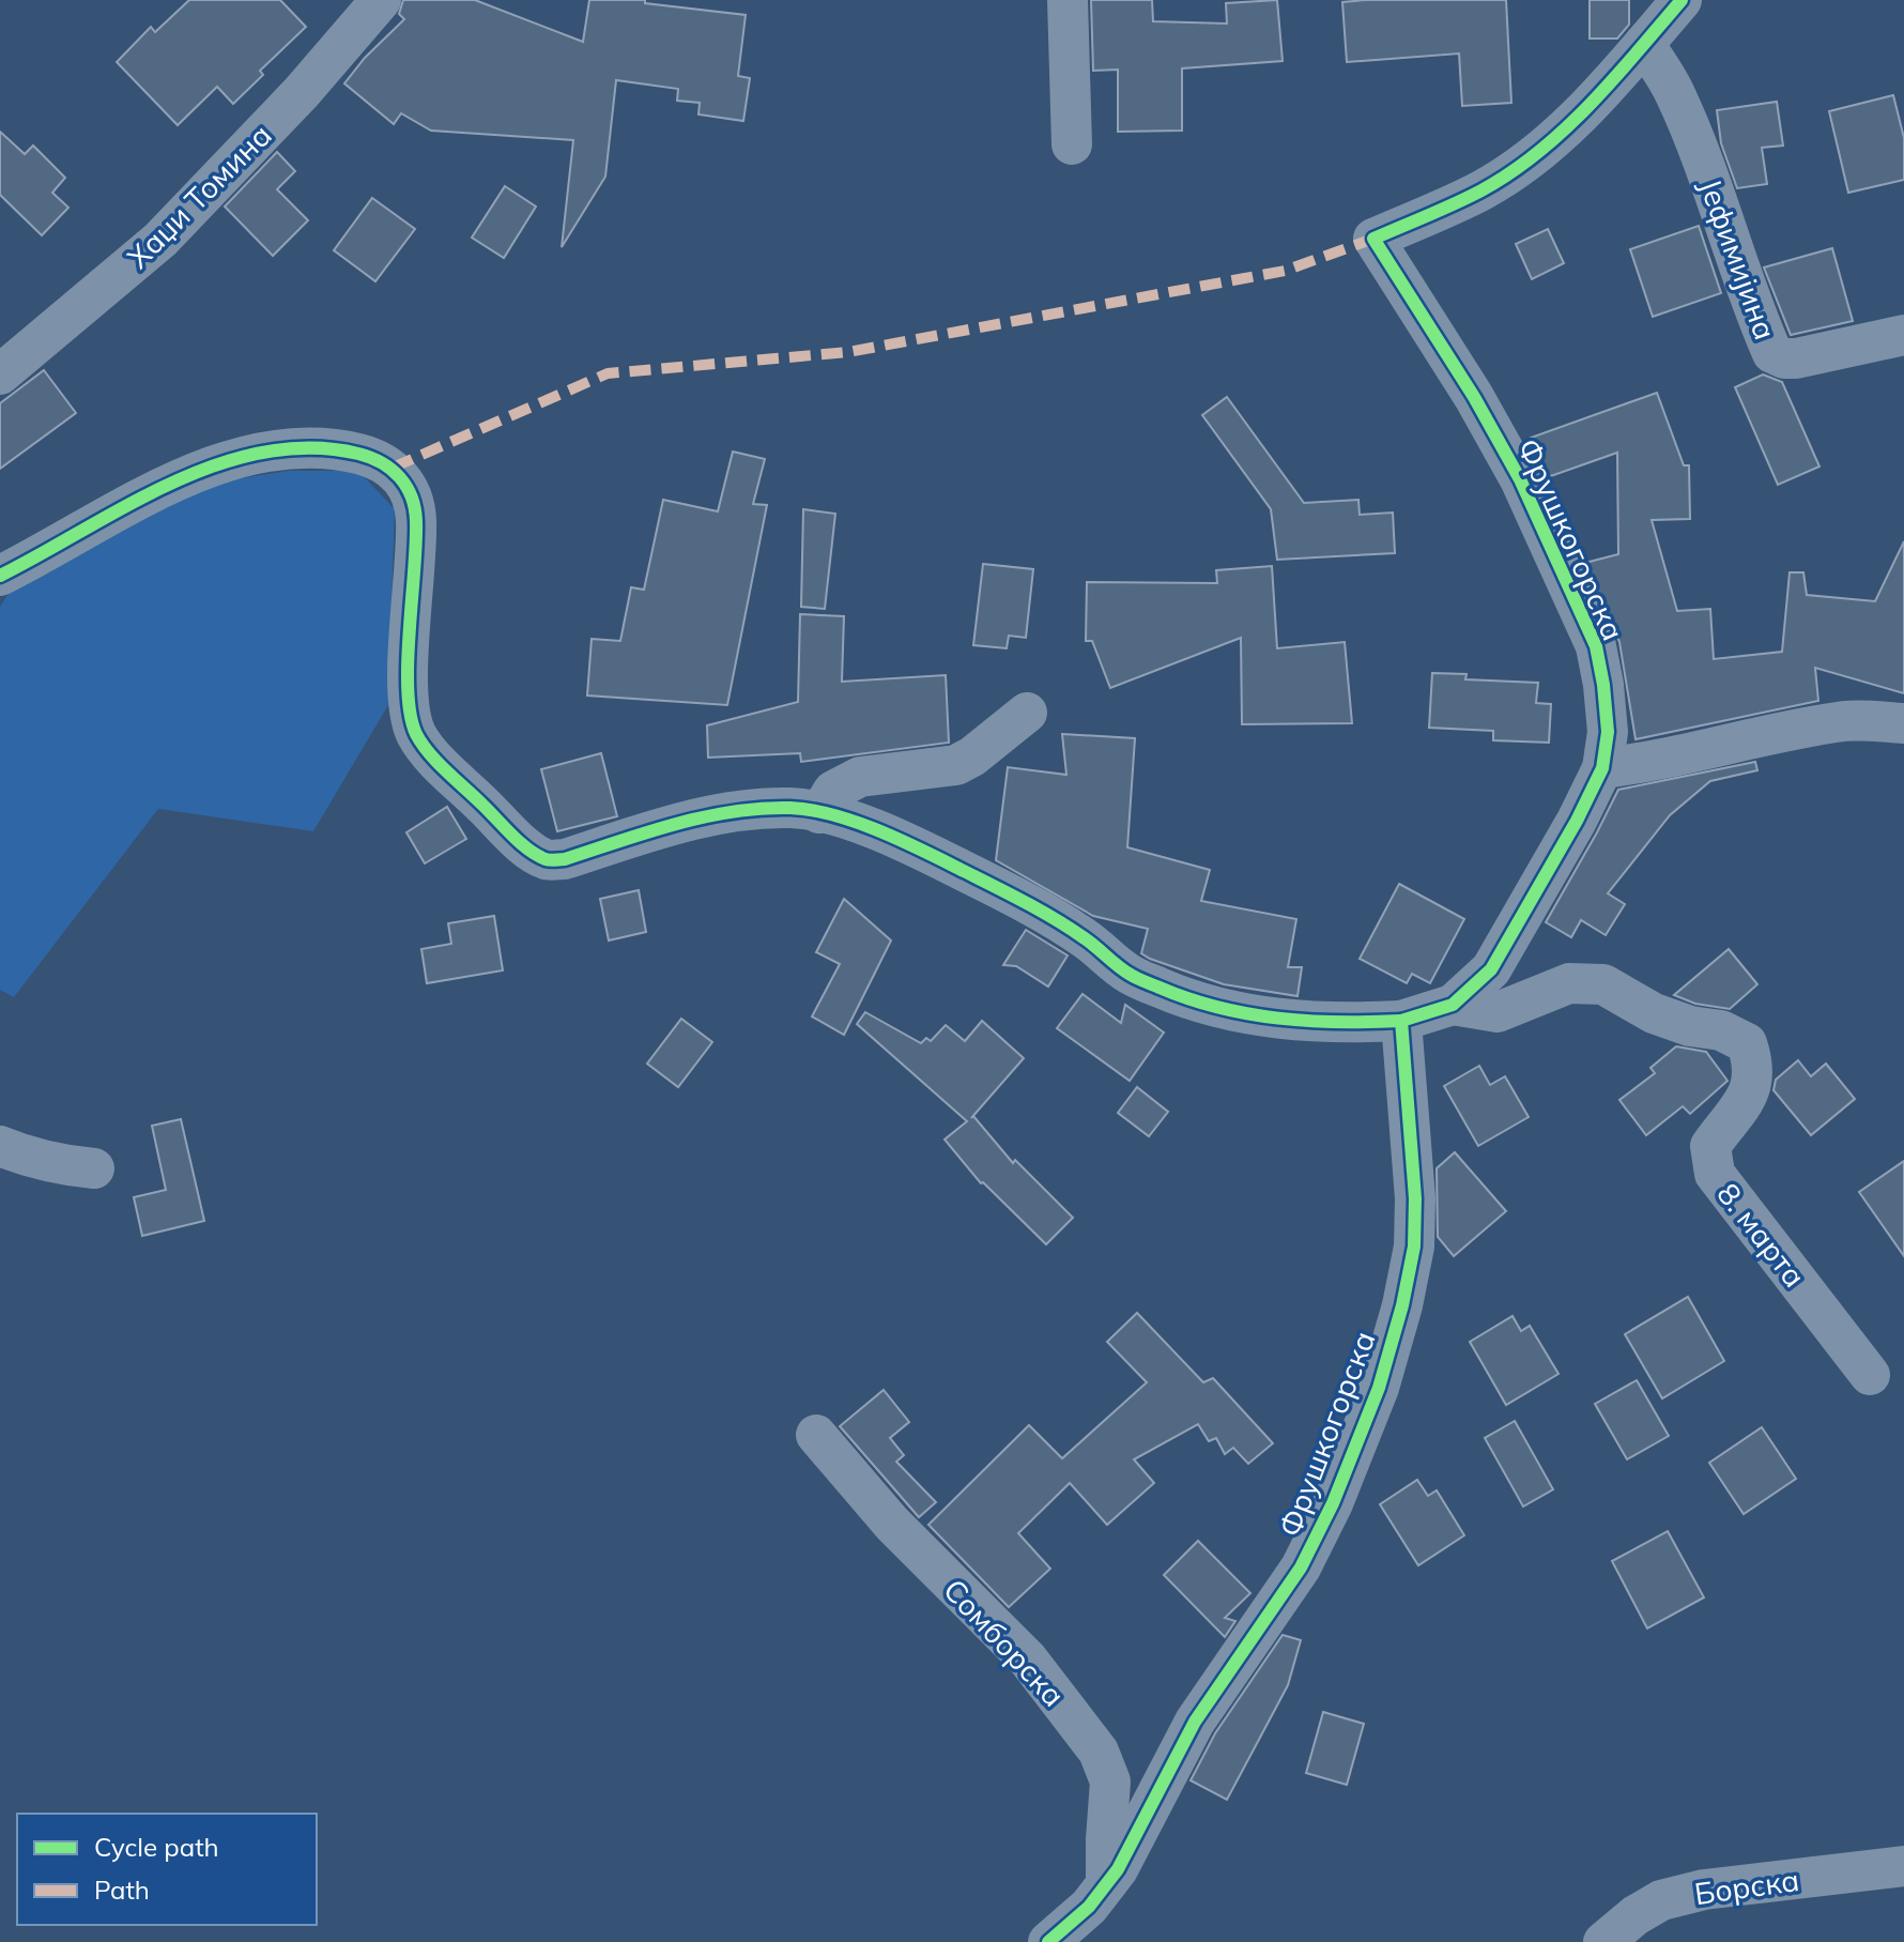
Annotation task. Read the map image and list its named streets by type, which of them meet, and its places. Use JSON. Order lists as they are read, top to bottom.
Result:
{
  "streets": {
    "street": [
      "Хаџи Томина",
      "Јефимијина",
      "Фрушкогорска",
      "8. марта",
      "Сомборска",
      "Борска"
    ]
  },
  "crossings": [
    ["Јефимијина", "Фрушкогорска"],
    ["Фрушкогорска", "8. марта"],
    ["Фрушкогорска", "Сомборска"]
  ],
  "legend": ["Cycle path", "Path"]
}
